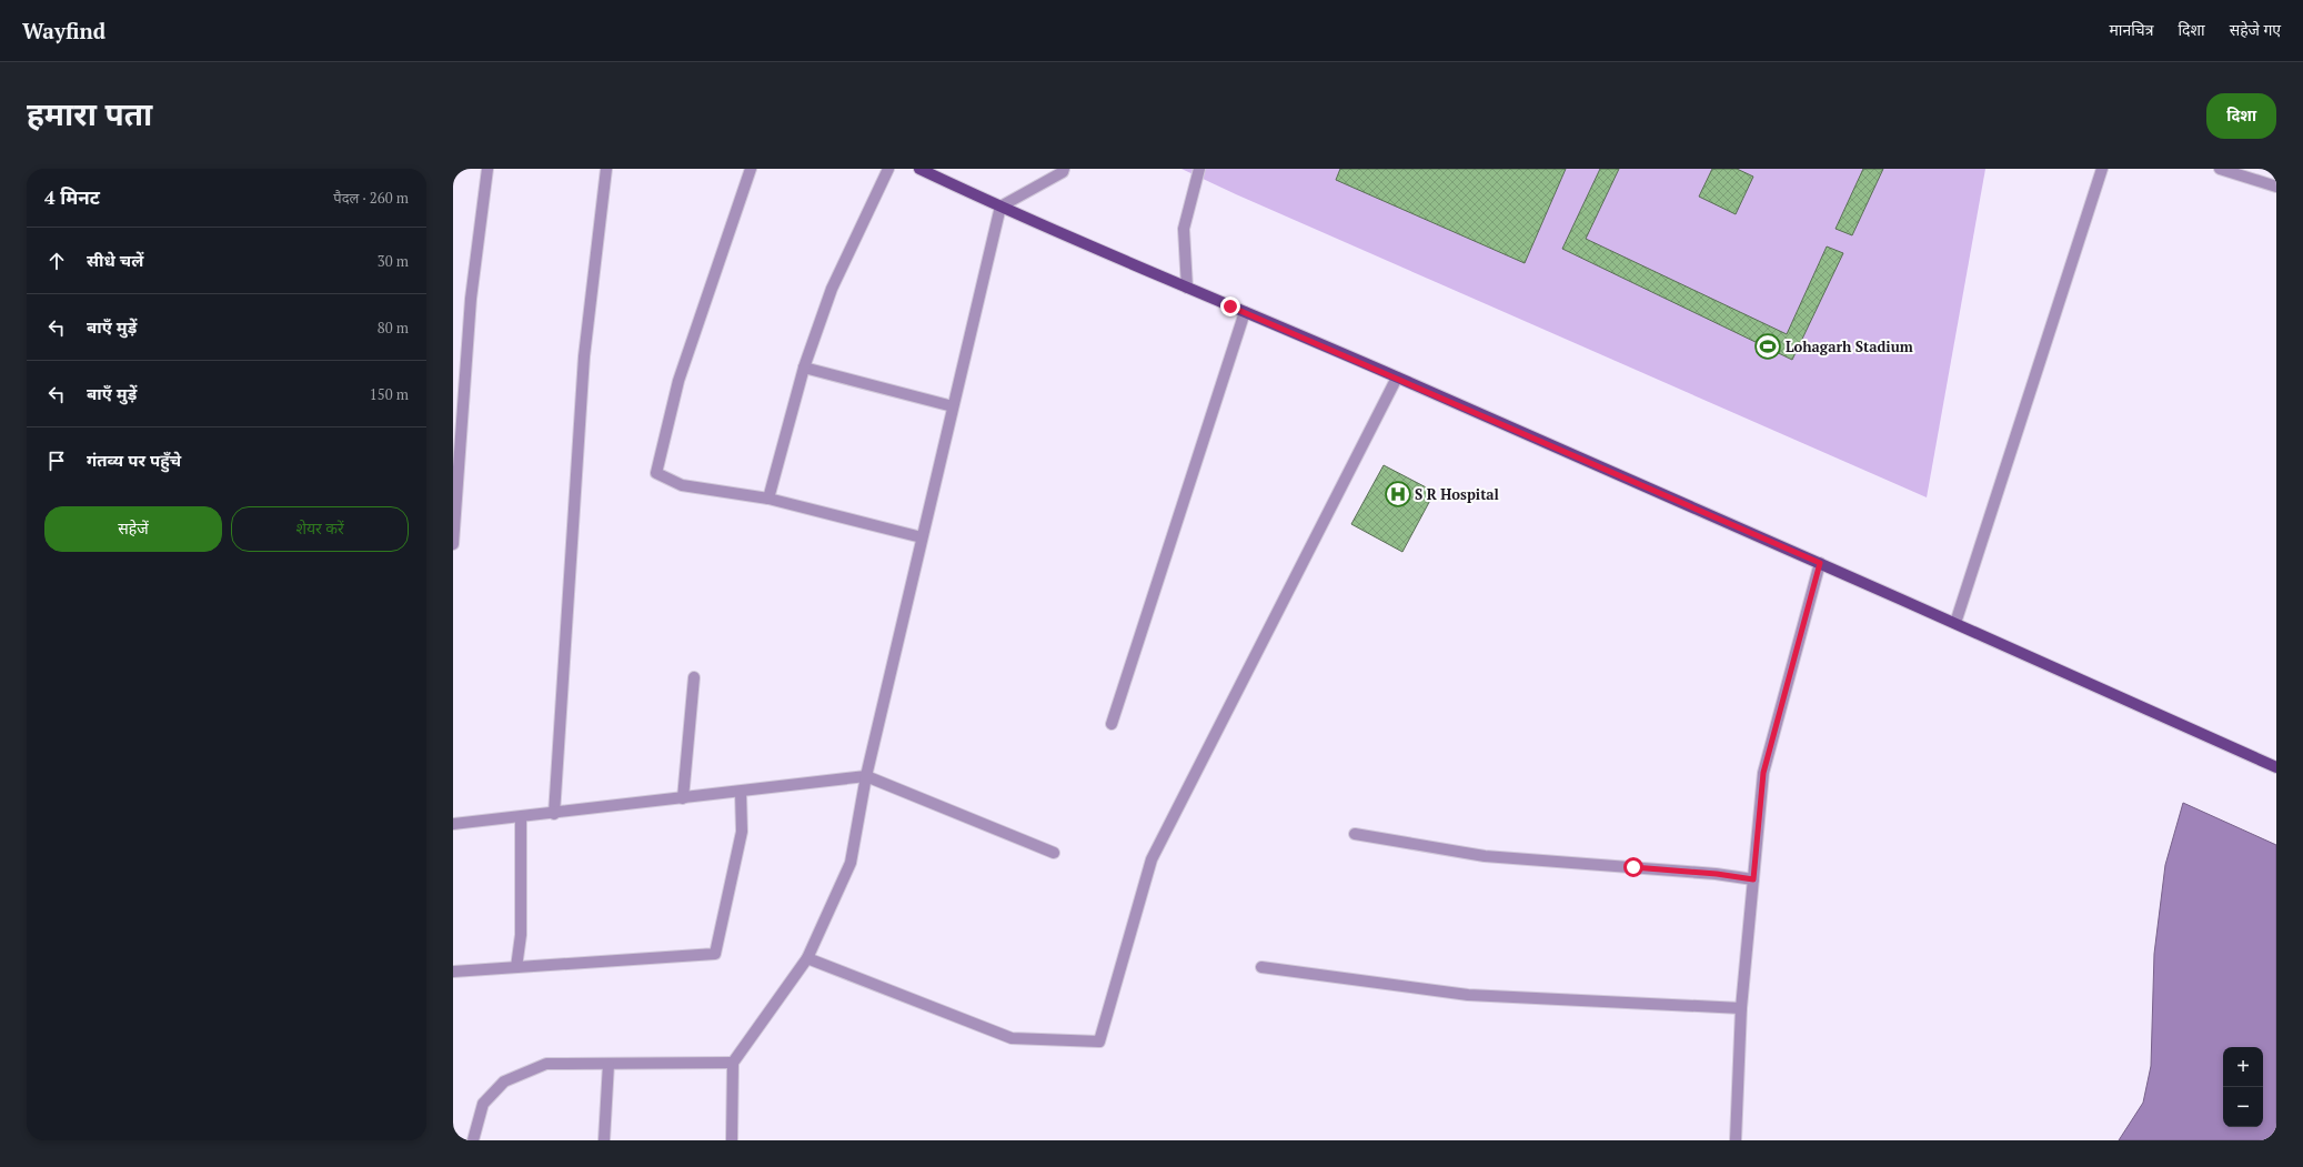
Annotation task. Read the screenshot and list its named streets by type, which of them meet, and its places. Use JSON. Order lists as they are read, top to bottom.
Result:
{
  "places": {
    "sports": ["Lohagarh Stadium"],
    "hospital": ["S R Hospital"]
  },
  "page": {
    "header": "Wayfind",
    "nav": ["मानचित्र", "दिशा", "सहेजे गए"],
    "title": "हमारा पता",
    "buttons": [
      "दिशा",
      ["सहेजें", "शेयर करें"]
    ],
    "heading": ["4 मिनट", "पैदल · 260 m"],
    "list": [
      ["सीधे चलें", "30 m"],
      ["बाएँ मुड़ें", "80 m"],
      ["बाएँ मुड़ें", "150 m"],
      "गंतव्य पर पहुँचे"
    ],
    "map_buttons": ["+", "−"]
  }
}
